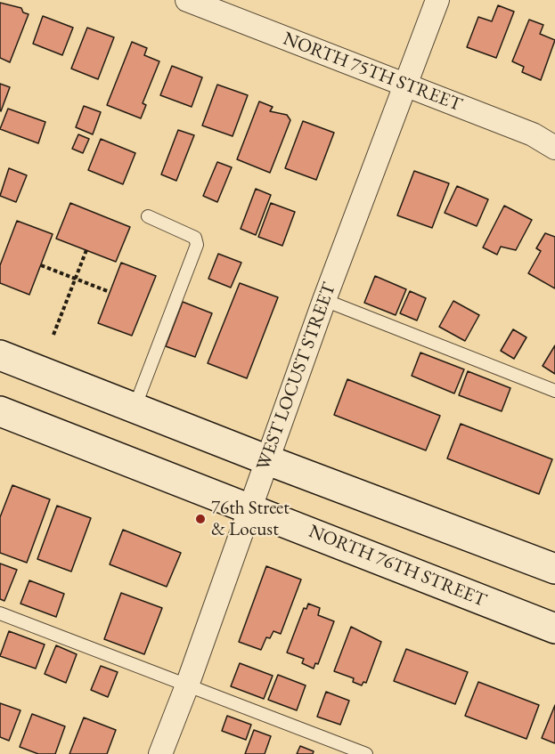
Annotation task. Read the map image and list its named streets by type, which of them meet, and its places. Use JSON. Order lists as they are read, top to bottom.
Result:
{
  "streets": {
    "main road": ["NORTH 76TH STREET"],
    "street": ["NORTH 75TH STREET", "WEST LOCUST STREET"]
  },
  "crossings": [
    ["NORTH 75TH STREET", "WEST LOCUST STREET"],
    ["WEST LOCUST STREET", "NORTH 76TH STREET"]
  ],
  "places": ["76th Street & Locust"]
}
